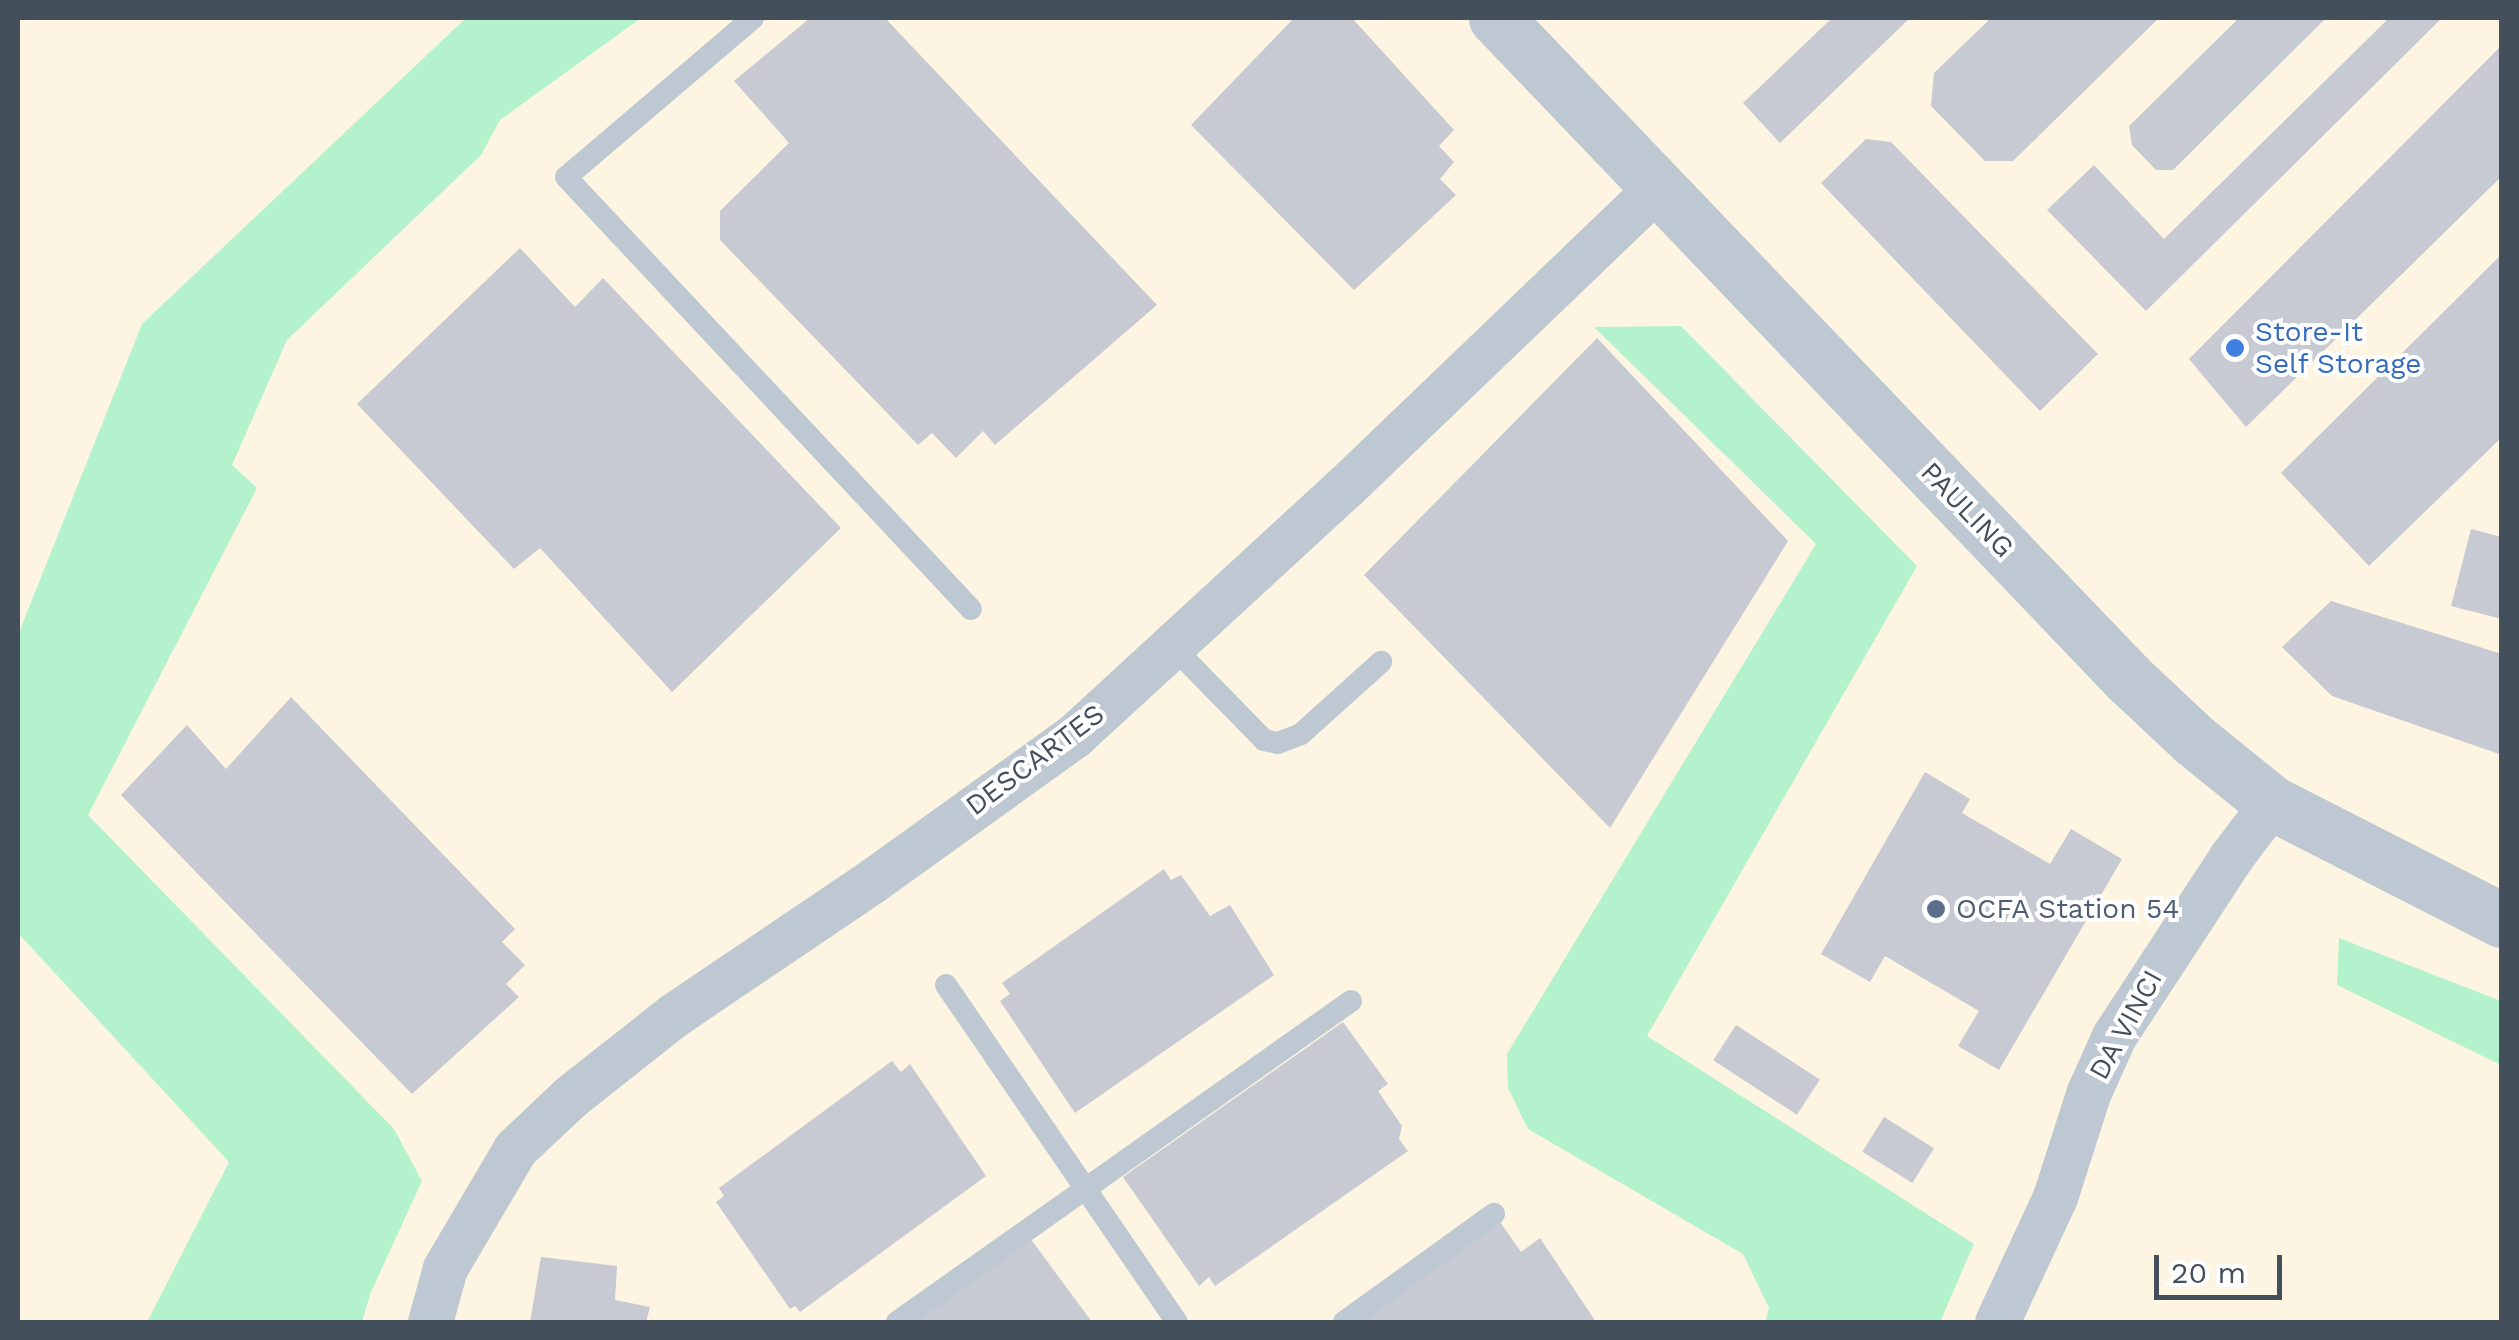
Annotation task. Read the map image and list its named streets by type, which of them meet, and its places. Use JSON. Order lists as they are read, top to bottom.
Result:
{
  "streets": {
    "street": ["PAULING", "DESCARTES", "DA VINCI"]
  },
  "crossings": [
    ["PAULING", "DESCARTES"],
    ["PAULING", "DA VINCI"]
  ],
  "places": ["Store-It Self Storage", "OCFA Station 54"],
  "scale_bar": "20 m"
}
